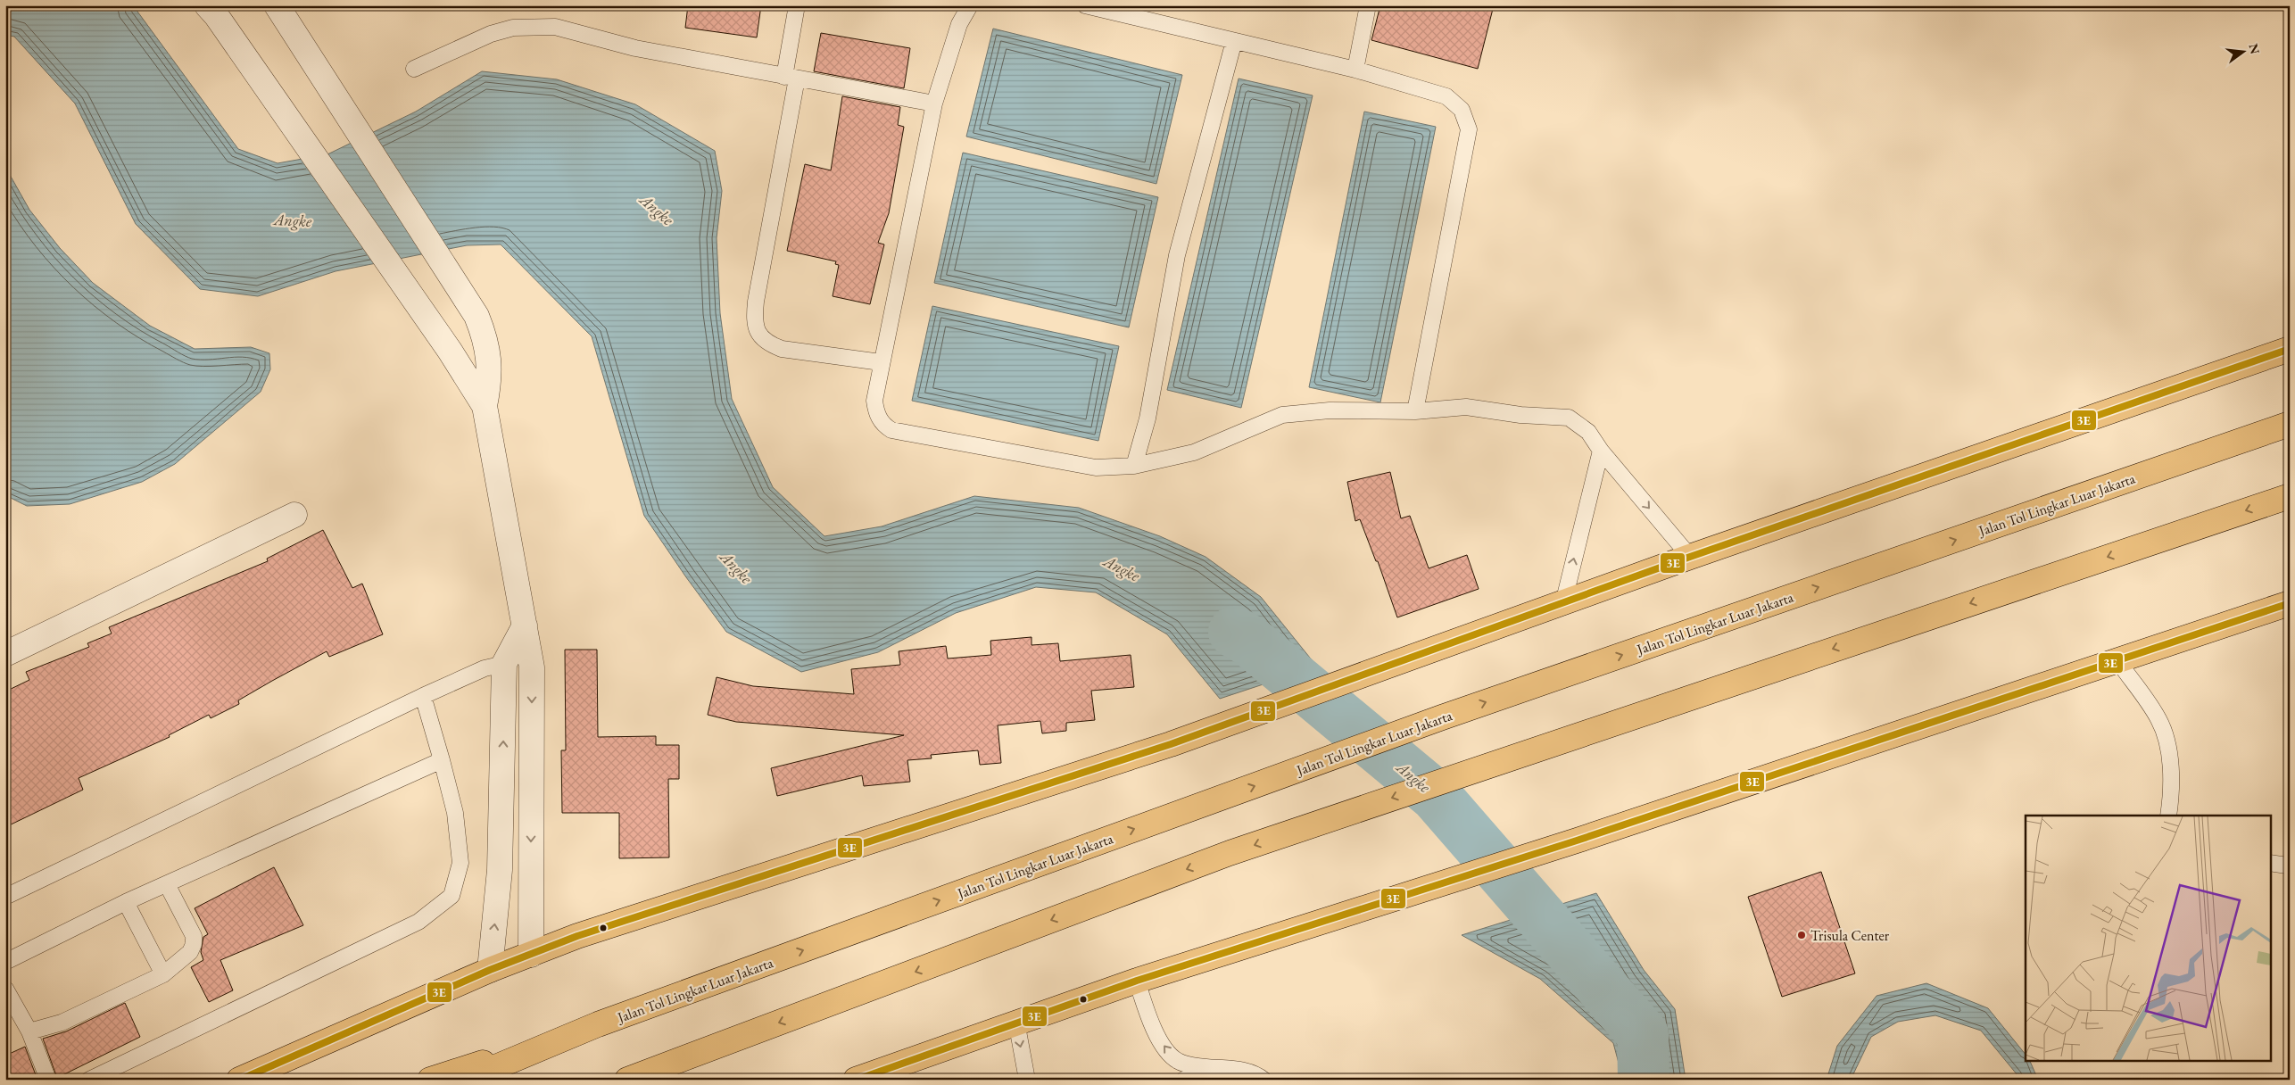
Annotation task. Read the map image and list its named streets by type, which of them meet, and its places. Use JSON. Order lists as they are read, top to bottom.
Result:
{
  "streets": {
    "main road": ["Jalan Tol Lingkar Luar Jakarta"]
  },
  "water": ["Angke"],
  "places": ["Trisula Center"],
  "lines": ["transit line 3E"],
  "north": "right"
}
